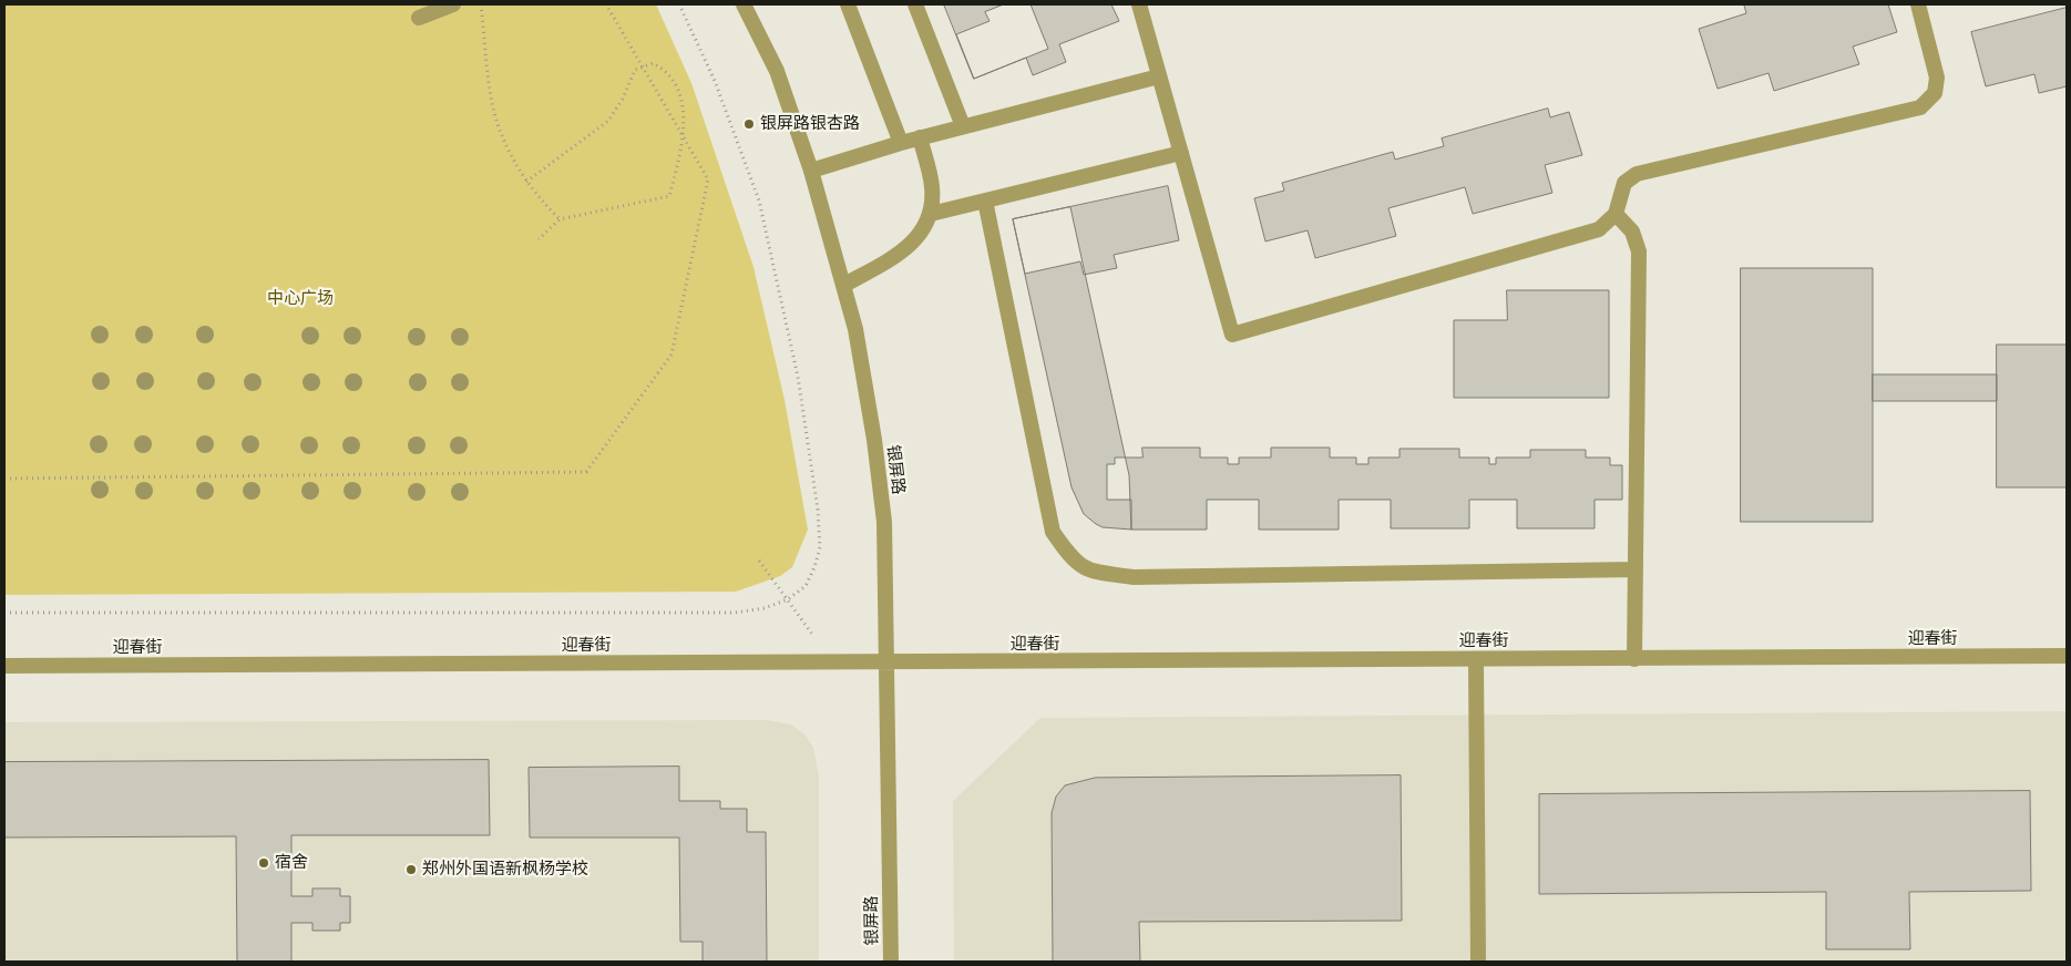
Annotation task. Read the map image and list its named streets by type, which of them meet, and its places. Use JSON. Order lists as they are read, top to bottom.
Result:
{
  "streets": {
    "street": ["银屏路", "迎春街"]
  },
  "crossings": [
    ["银屏路", "迎春街"]
  ],
  "parks": ["中心广场"],
  "places": ["银屏路银杏路", "宿舍", "郑州外国语新枫杨学校"]
}
